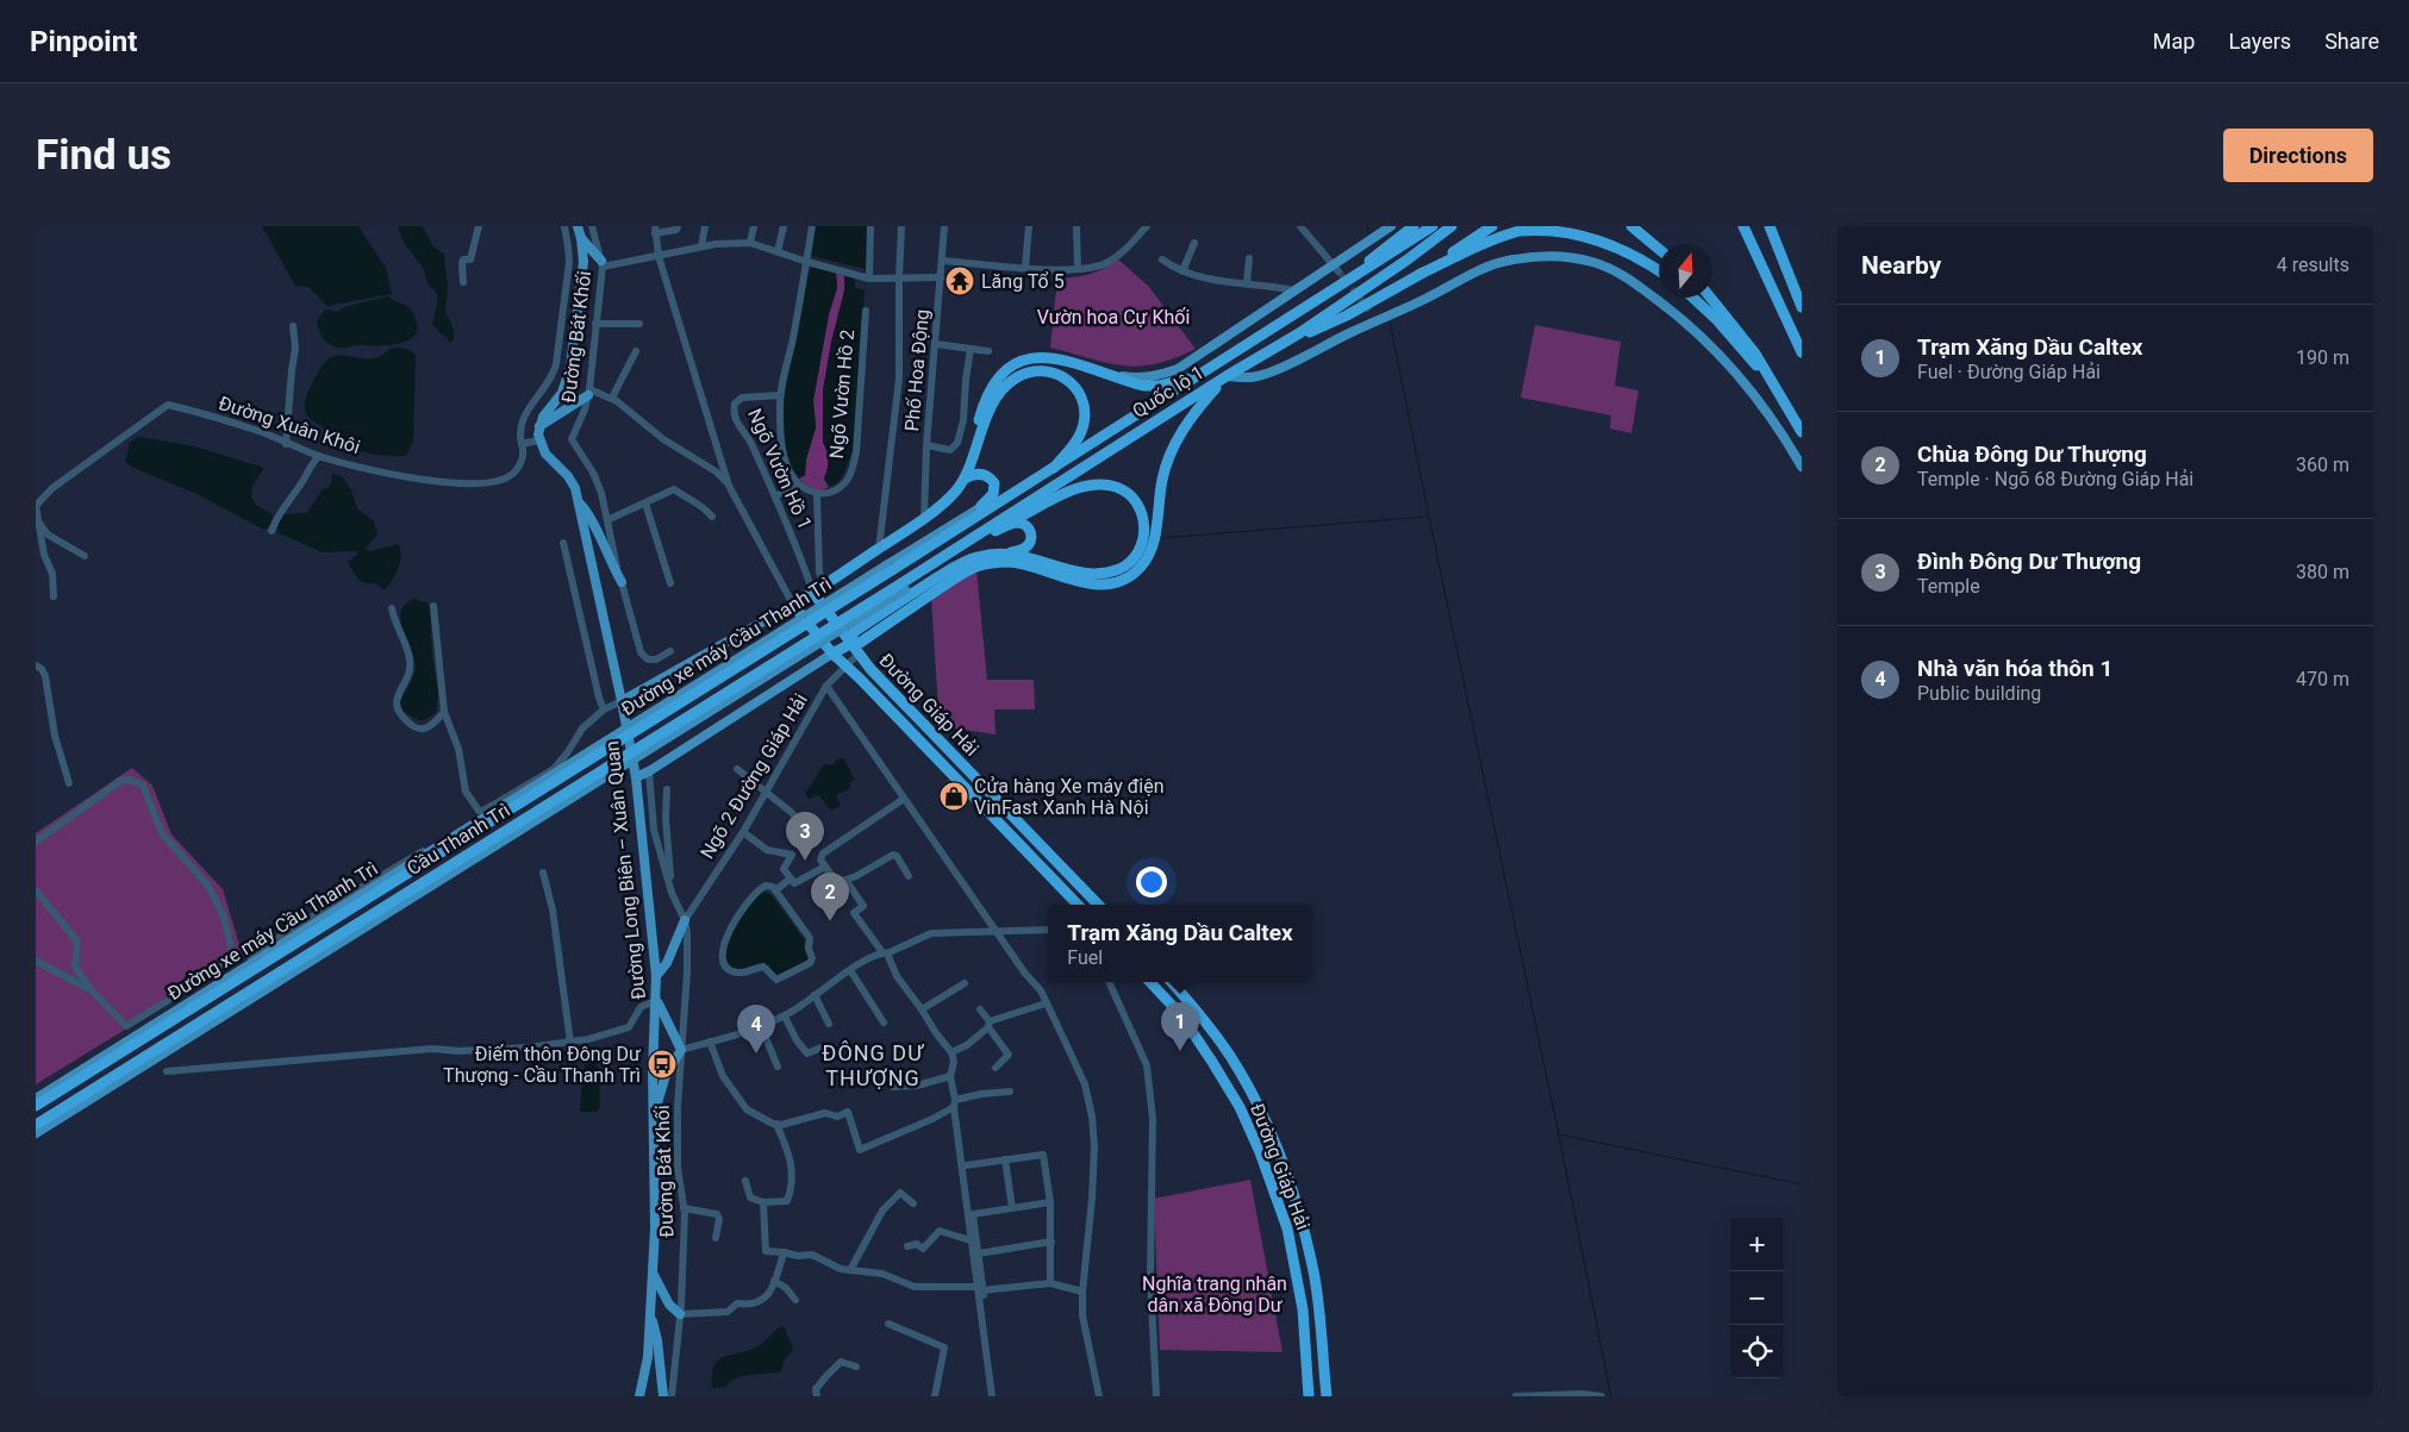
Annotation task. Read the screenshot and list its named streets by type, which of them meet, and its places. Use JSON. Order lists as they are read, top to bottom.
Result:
{
  "streets": {
    "highway": ["Quốc lộ 1", "Đường Giáp Hải", "Cầu Thanh Trì"],
    "main road": ["Đường xe máy Cầu Thanh Trì", "Đường Long Biên – Xuân Quan"],
    "street": [
      "Đường Bát Khối",
      "Phố Hoa Động",
      "Ngõ Vườn Hồ 2",
      "Đường Xuân Khôi",
      "Ngõ Vườn Hồ 1",
      "Ngõ 2 Đường Giáp Hải"
    ]
  },
  "crossings": [
    ["Đường Bát Khối", "Ngõ 2 Đường Giáp Hải"],
    ["Quốc lộ 1", "Đường xe máy Cầu Thanh Trì"],
    ["Quốc lộ 1", "Cầu Thanh Trì"],
    ["Ngõ Vườn Hồ 1", "Đường Giáp Hải"],
    ["Đường xe máy Cầu Thanh Trì", "Cầu Thanh Trì"],
    ["Đường Giáp Hải", "Ngõ 2 Đường Giáp Hải"]
  ],
  "districts": ["ĐÔNG DƯ THƯỢNG"],
  "parks": ["Vườn hoa Cự Khối", "Nghĩa trang nhân dân xã Đông Dư"],
  "places": {
    "temple": ["Lăng Tổ 5"],
    "shop": ["Cửa hàng Xe máy điện VinFast Xanh Hà Nội"],
    "bus stop": ["Điếm thôn Đông Dư Thượng - Cầu Thanh Trì"]
  },
  "north": "top",
  "page": {
    "header": "Pinpoint",
    "nav": ["Map", "Layers", "Share"],
    "buttons": "Directions",
    "title": "Find us",
    "heading": ["Nearby", "4 results"],
    "list": [
      {
        "mark": "1",
        "name": "Trạm Xăng Dầu Caltex",
        "note": "Fuel · Đường Giáp Hải",
        "value": "190 m"
      },
      {
        "mark": "2",
        "name": "Chùa Đông Dư Thượng",
        "note": "Temple · Ngõ 68 Đường Giáp Hải",
        "value": "360 m"
      },
      {
        "mark": "3",
        "name": "Đình Đông Dư Thượng",
        "note": "Temple",
        "value": "380 m"
      },
      {
        "mark": "4",
        "name": "Nhà văn hóa thôn 1",
        "note": "Public building",
        "value": "470 m"
      }
    ],
    "pins": [
      "3",
      "2",
      "1",
      "4"
    ],
    "popup": ["Trạm Xăng Dầu Caltex", "Fuel"],
    "map_buttons": ["+", "−"]
  }
}
